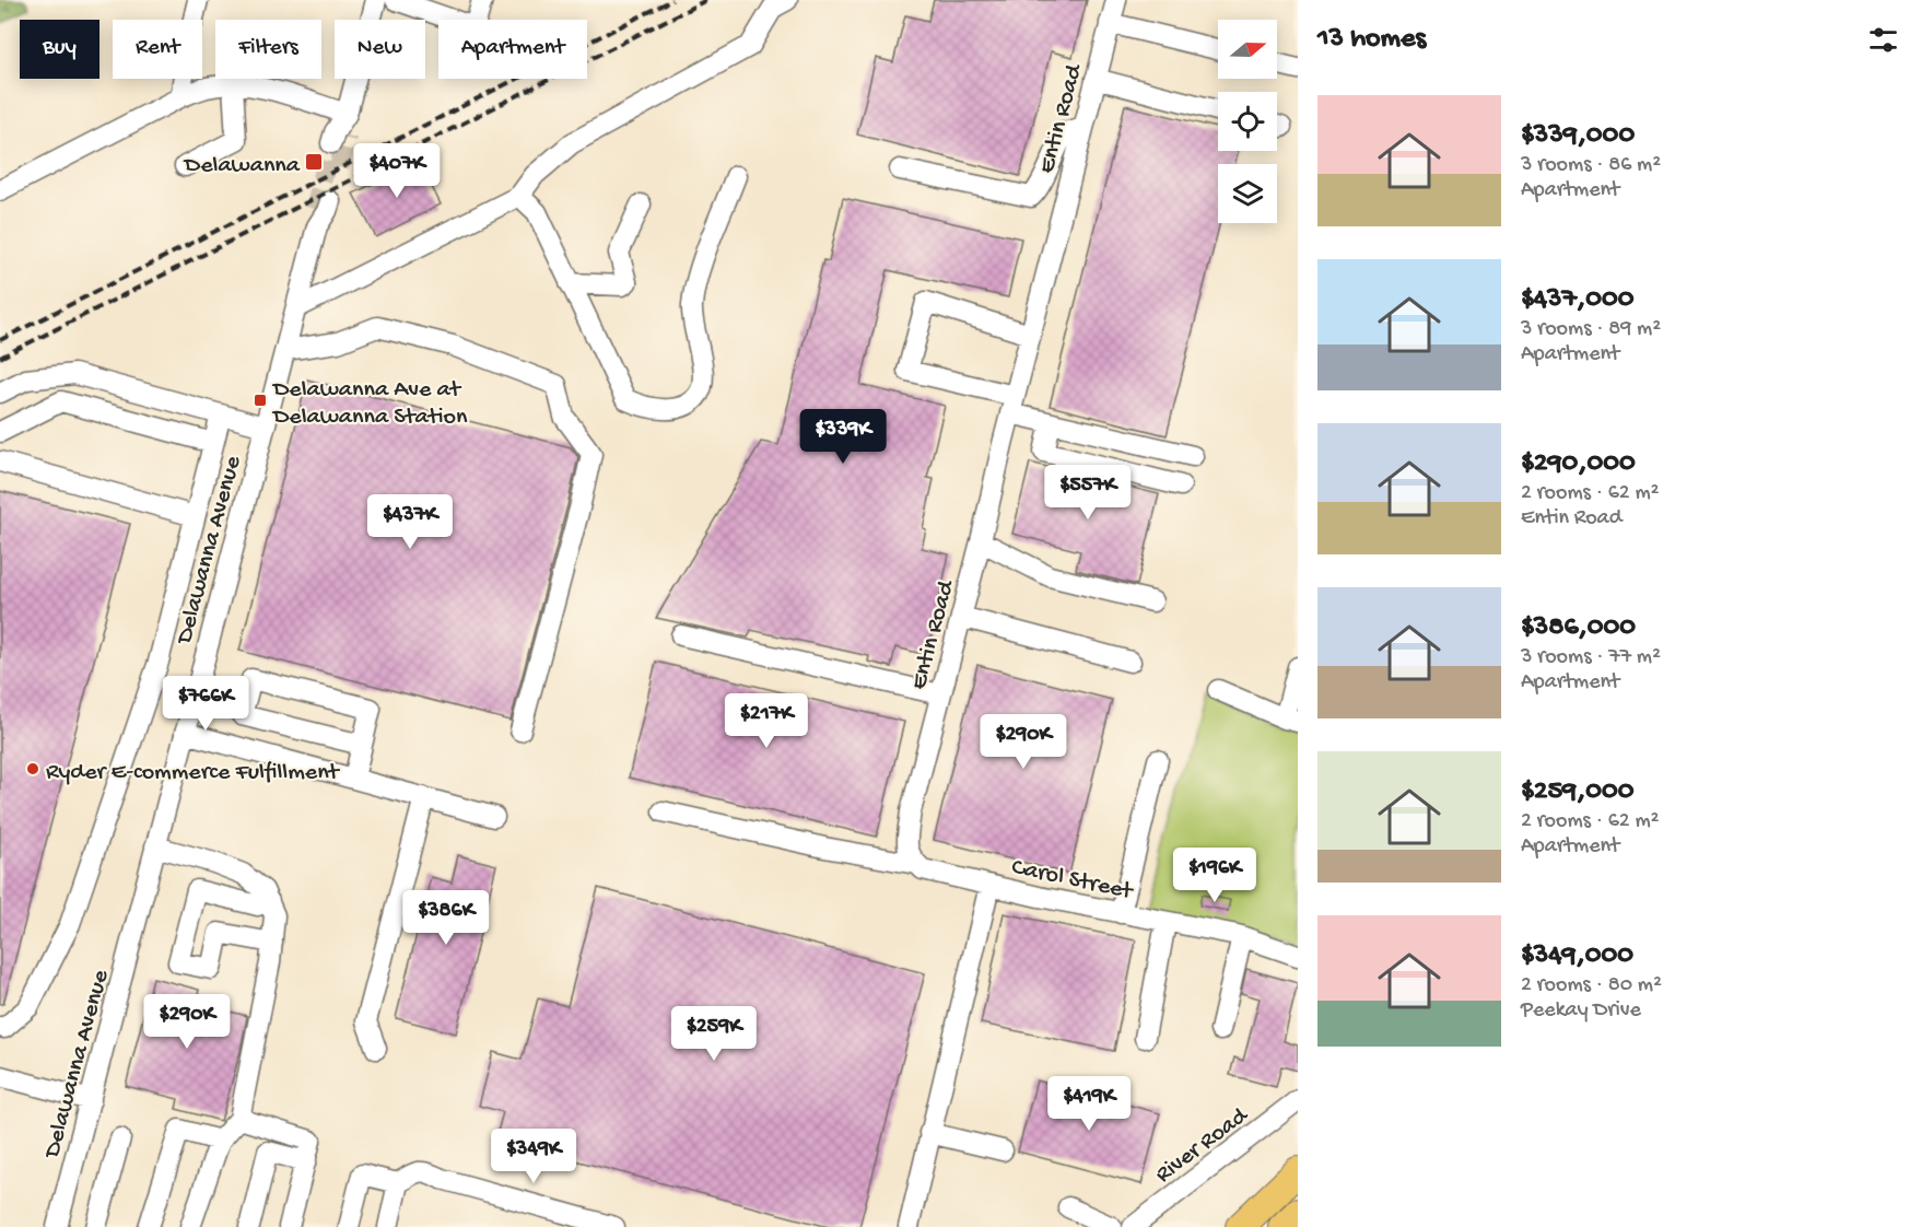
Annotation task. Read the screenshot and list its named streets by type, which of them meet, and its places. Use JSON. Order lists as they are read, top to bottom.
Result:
{
  "streets": {
    "street": [
      "Entin Road",
      "Delawanna Avenue",
      "Carol Street",
      "River Road"
    ]
  },
  "places": {
    "transit": ["Delawanna", "Delawanna Ave at Delawanna Station"],
    "other": ["Ryder E-commerce Fulfillment"]
  },
  "north": "right",
  "page": {
    "heading": "13 homes",
    "chip": [
      "Buy",
      "Rent",
      "Filters",
      "New",
      "Apartment"
    ],
    "list": [
      {
        "name": "$339,000",
        "note": "3 rooms · 86 m² · Apartment"
      },
      {
        "name": "$437,000",
        "note": "3 rooms · 89 m² · Apartment"
      },
      {
        "name": "$290,000",
        "note": "2 rooms · 62 m² · Entin Road"
      },
      {
        "name": "$386,000",
        "note": "3 rooms · 77 m² · Apartment"
      },
      {
        "name": "$259,000",
        "note": "2 rooms · 62 m² · Apartment"
      },
      {
        "name": "$349,000",
        "note": "2 rooms · 80 m² · Peekay Drive"
      }
    ],
    "price": [
      "$407K",
      "$339K",
      "$557K",
      "$437K",
      "$766K",
      "$217K",
      "$290K",
      "$196K",
      "$386K",
      "$290K",
      "$259K",
      "$419K",
      "$349K"
    ]
  }
}
